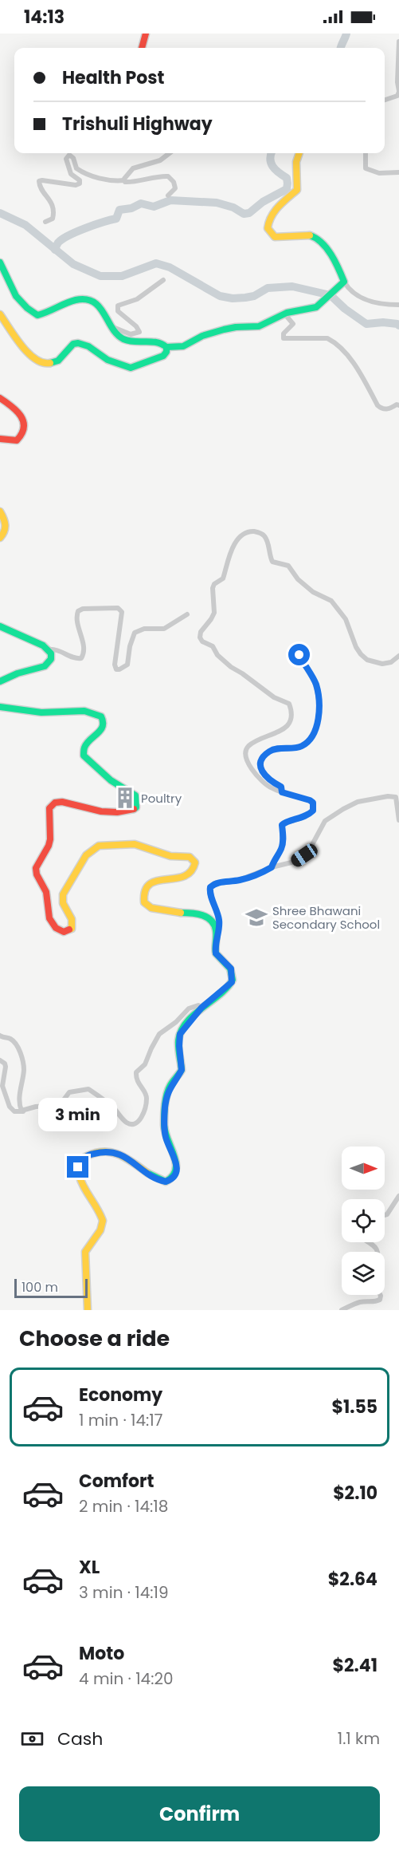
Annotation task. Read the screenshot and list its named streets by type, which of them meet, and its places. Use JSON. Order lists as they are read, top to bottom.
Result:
{
  "places": {
    "building": ["Poultry"],
    "school or university": ["Shree Bhawani Secondary School"]
  },
  "scale_bar": "100 m",
  "north": "right",
  "page": {
    "status": "14:13",
    "banner": ["Health Post", "Trishuli Highway"],
    "bubble": "3 min",
    "scale": "100 m",
    "heading": "Choose a ride",
    "list": [
      {
        "name": "Economy",
        "note": "1 min · 14:17",
        "value": "$1.55"
      },
      {
        "name": "Comfort",
        "note": "2 min · 14:18",
        "value": "$2.10"
      },
      {
        "name": "XL",
        "note": "3 min · 14:19",
        "value": "$2.64"
      },
      {
        "name": "Moto",
        "note": "4 min · 14:20",
        "value": "$2.41"
      }
    ],
    "pay": ["Cash", "1.1 km"],
    "buttons": "Confirm"
  }
}
